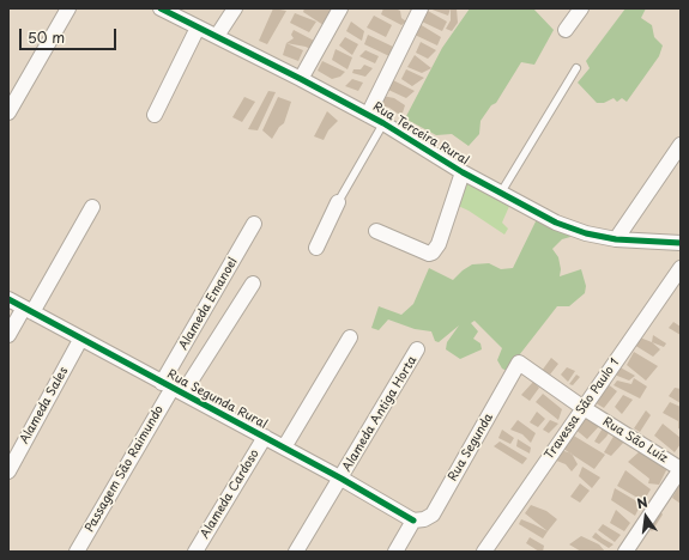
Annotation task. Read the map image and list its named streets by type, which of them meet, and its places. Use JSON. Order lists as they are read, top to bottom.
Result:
{
  "streets": {
    "street": [
      "Rua Terceira Rural",
      "Alameda Emanoel",
      "Rua Segunda Rural",
      "Alameda Sales",
      "Travessa São Paulo 1",
      "Alameda Antiga Horta",
      "Rua São Luíz",
      "Rua Segunda",
      "Passagem São Raimundo",
      "Alameda Cardoso"
    ]
  },
  "crossings": [
    ["Alameda Emanoel", "Rua Segunda Rural"],
    ["Alameda Emanoel", "Passagem São Raimundo"],
    ["Rua Segunda Rural", "Alameda Sales"],
    ["Rua Segunda Rural", "Alameda Antiga Horta"],
    ["Rua Segunda Rural", "Rua Segunda"],
    ["Rua Segunda Rural", "Passagem São Raimundo"],
    ["Rua Segunda Rural", "Alameda Cardoso"],
    ["Travessa São Paulo 1", "Rua São Luíz"],
    ["Rua São Luíz", "Rua Segunda"]
  ],
  "scale_bar": "50 m",
  "north": "top"
}
